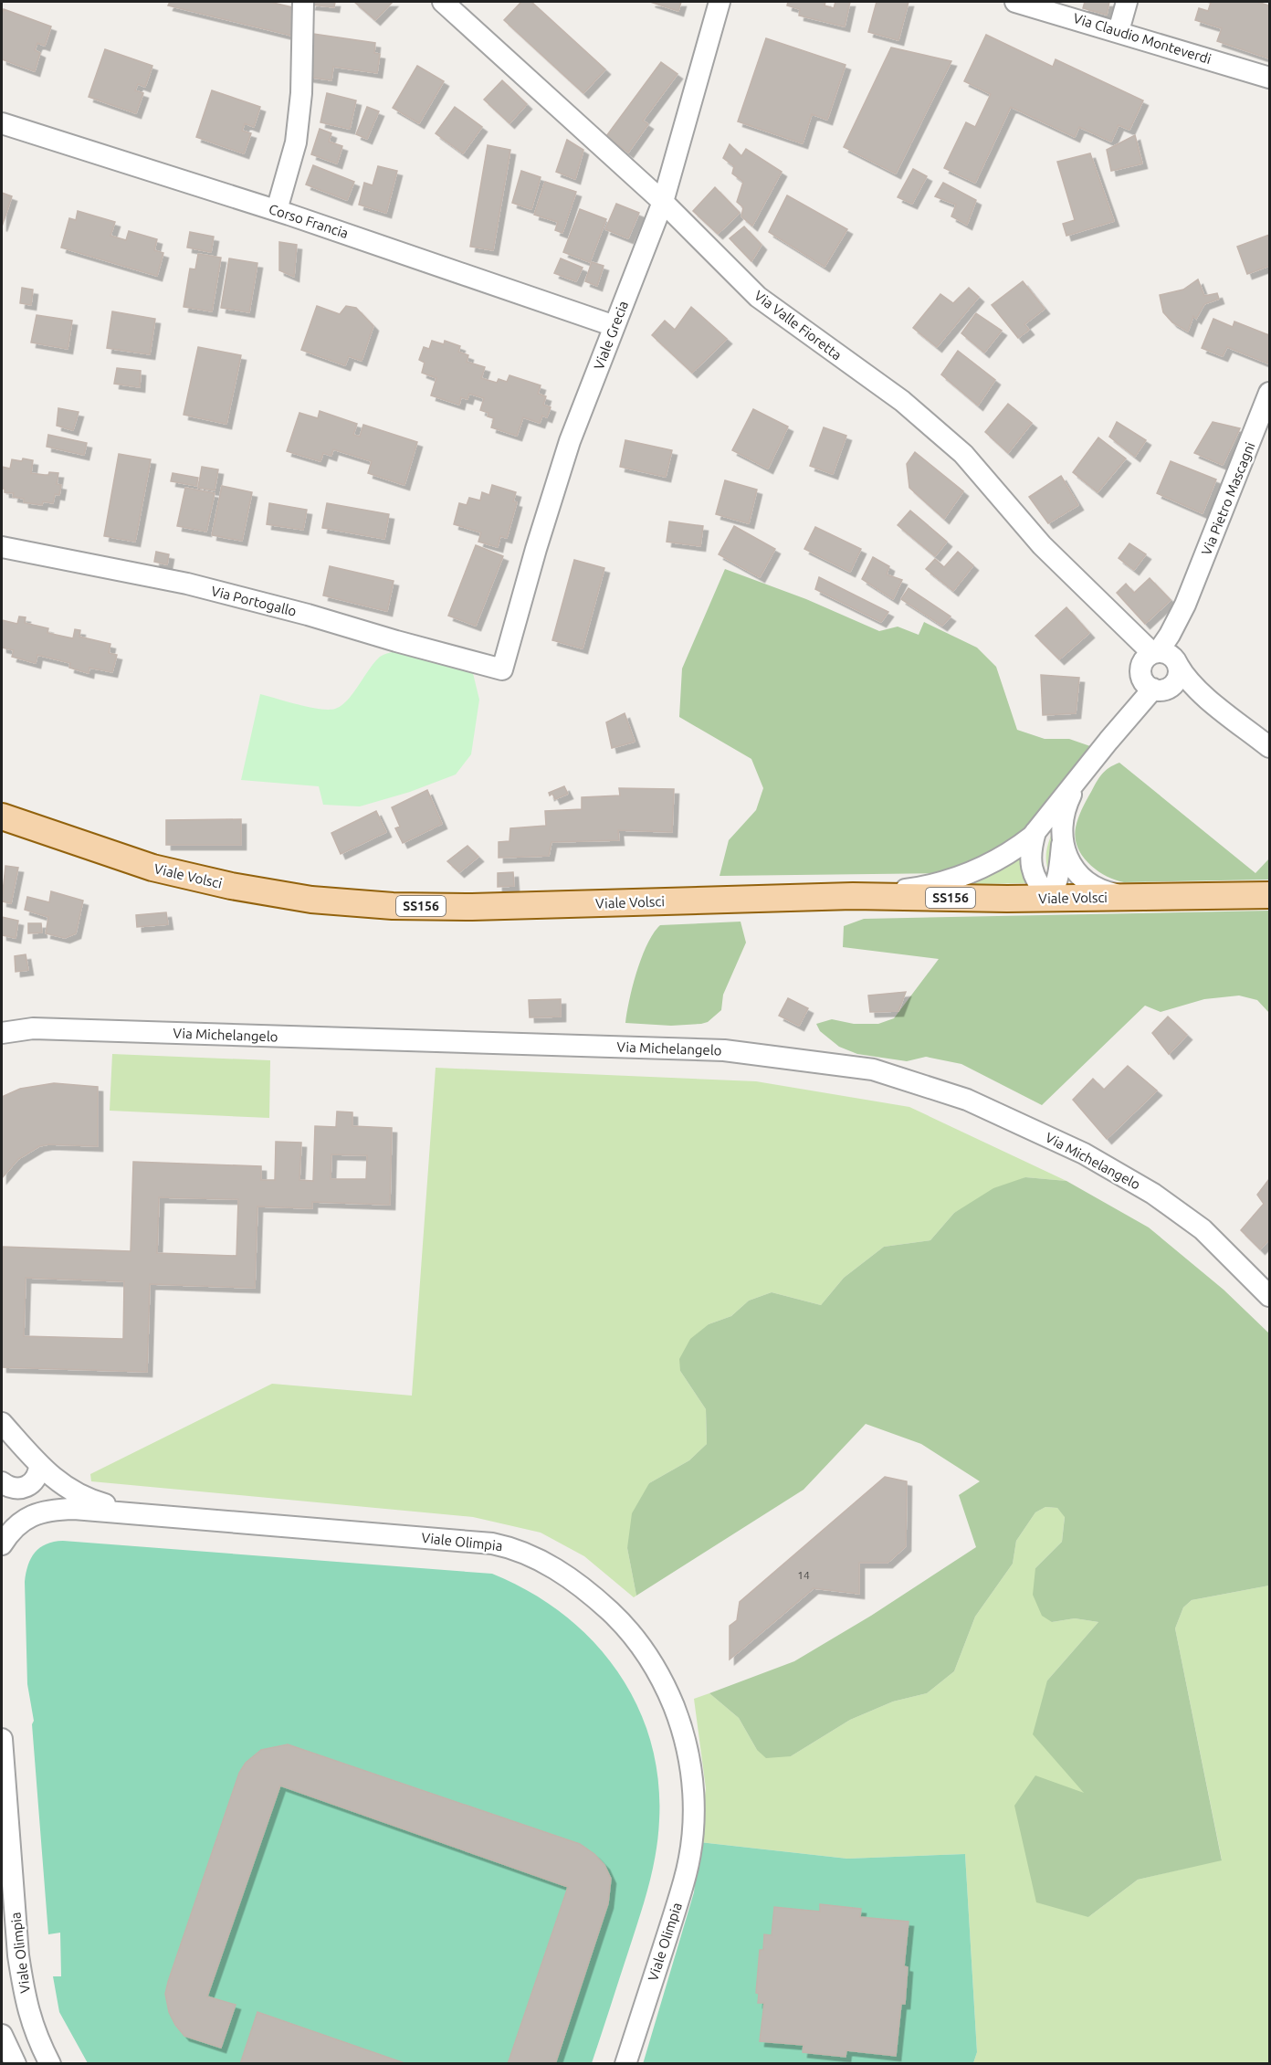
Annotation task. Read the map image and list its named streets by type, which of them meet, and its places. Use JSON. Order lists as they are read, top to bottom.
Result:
{
  "streets": {
    "main road": ["Viale Volsci", "SS156"],
    "street": [
      "Via Claudio Monteverdi",
      "Corso Francia",
      "Via Valle Fioretta",
      "Viale Grecia",
      "Via Pietro Mascagni",
      "Via Portogallo",
      "Via Michelangelo",
      "Viale Olimpia"
    ]
  },
  "crossings": [
    ["Corso Francia", "Viale Grecia"],
    ["Via Valle Fioretta", "Viale Grecia"],
    ["Via Valle Fioretta", "Via Pietro Mascagni"],
    ["Viale Grecia", "Via Portogallo"],
    ["Via Pietro Mascagni", "Viale Volsci"]
  ],
  "house_numbers": ["14"]
}
